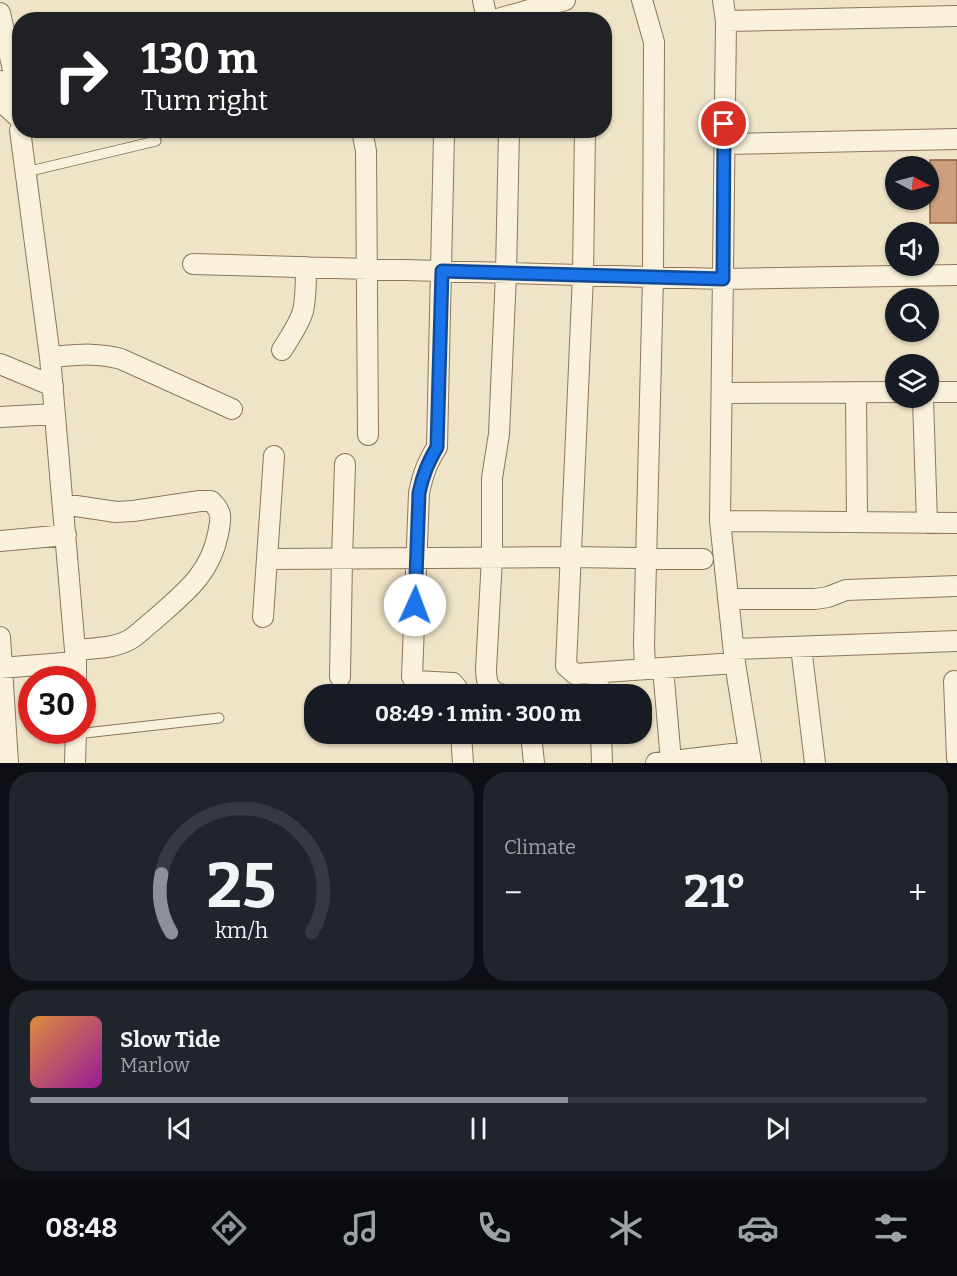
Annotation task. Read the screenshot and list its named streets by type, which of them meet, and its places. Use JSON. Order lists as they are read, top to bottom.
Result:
{
  "north": "right",
  "page": {
    "turn": ["130 m", "Turn right"],
    "limit": "30",
    "trip": "08:49 · 1 min · 300 m",
    "tile": "Climate",
    "heat": ["−", "21°", "+"],
    "song": ["Slow Tide", "Marlow"],
    "tabs": "08:48",
    "gauge": ["25", "km/h"]
  }
}
